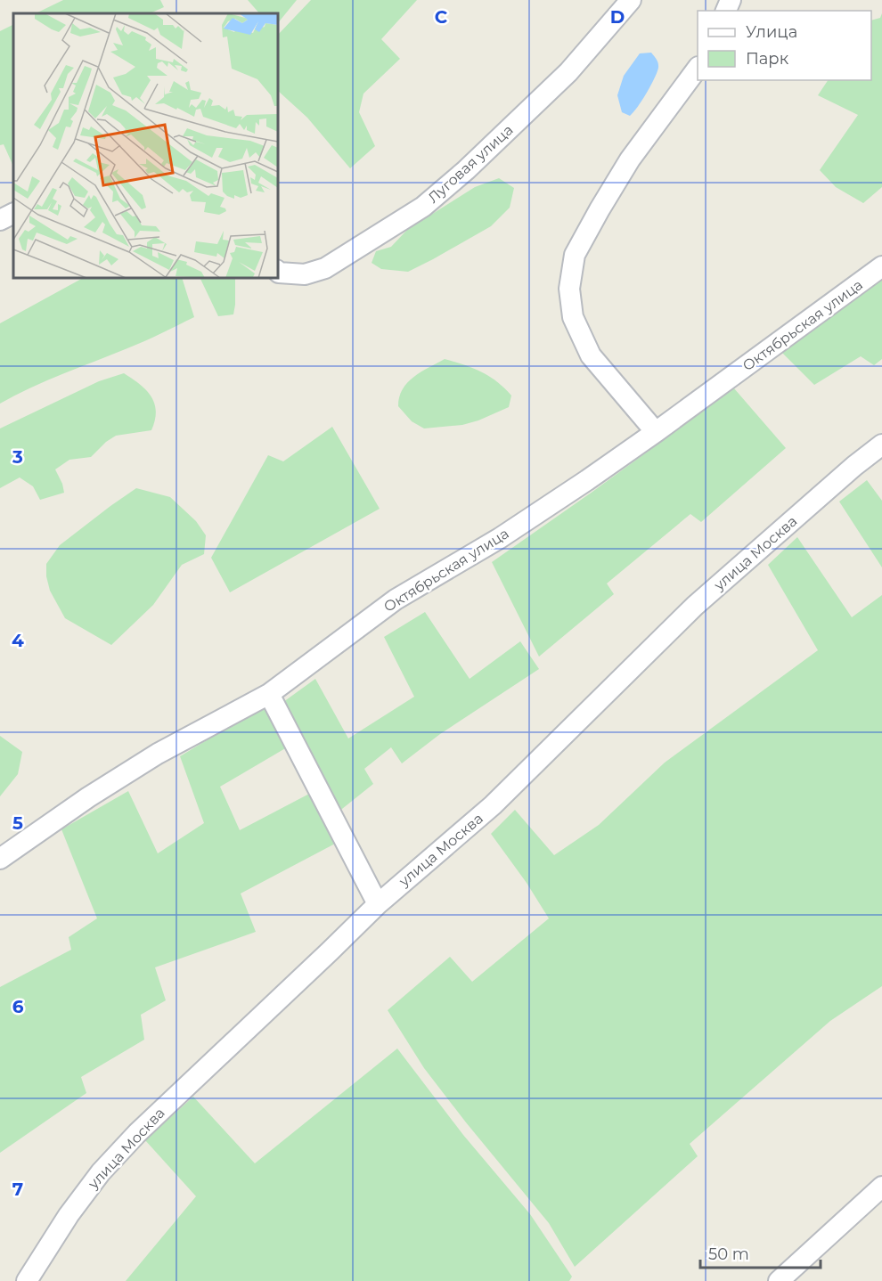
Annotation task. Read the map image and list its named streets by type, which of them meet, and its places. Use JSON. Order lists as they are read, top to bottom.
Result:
{
  "streets": {
    "street": ["Луговая улица", "Октябрьская улица", "улица Москва"]
  },
  "legend": ["Улица", "Парк"],
  "scale_bar": "50 m",
  "grid": {
    "columns": ["C", "D"],
    "rows": [
      "3",
      "4",
      "5",
      "6",
      "7"
    ]
  }
}
